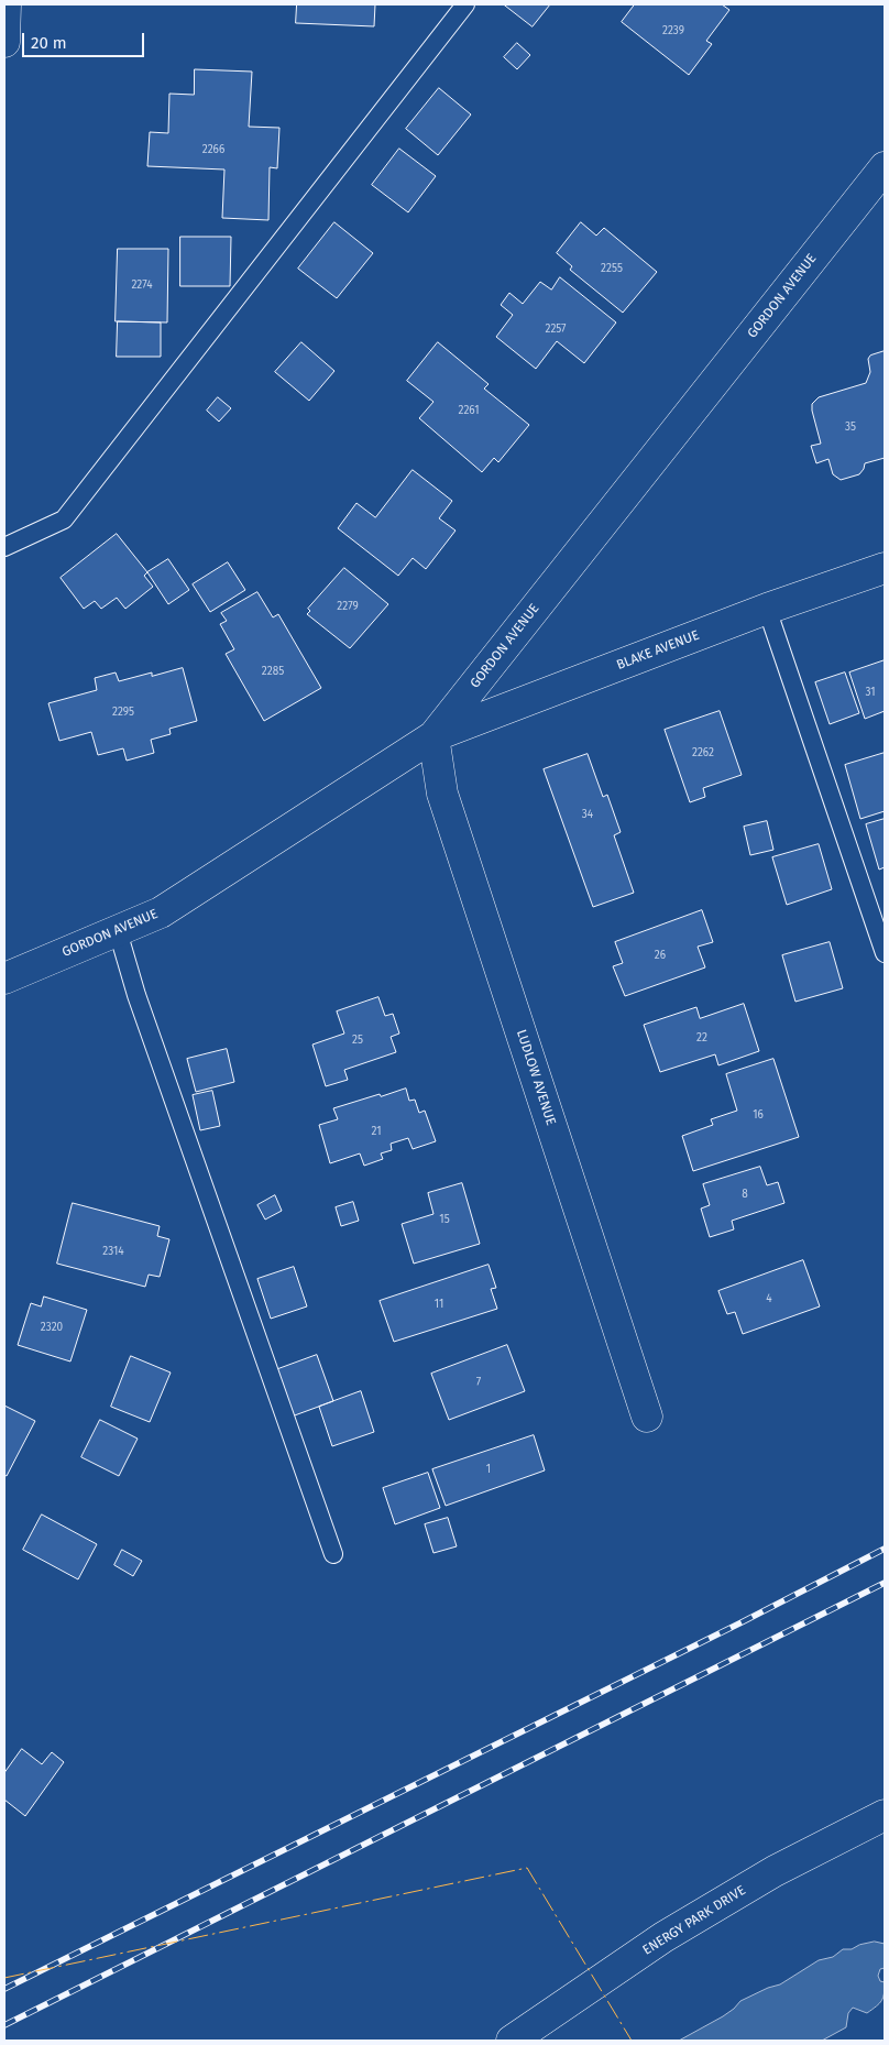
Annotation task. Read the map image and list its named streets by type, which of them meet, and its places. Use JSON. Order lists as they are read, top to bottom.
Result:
{
  "streets": {
    "street": [
      "GORDON AVENUE",
      "BLAKE AVENUE",
      "LUDLOW AVENUE",
      "ENERGY PARK DRIVE"
    ]
  },
  "crossings": [
    ["GORDON AVENUE", "BLAKE AVENUE"],
    ["GORDON AVENUE", "LUDLOW AVENUE"],
    ["BLAKE AVENUE", "LUDLOW AVENUE"]
  ],
  "house_numbers": [
    "2239",
    "2266",
    "2255",
    "2274",
    "2257",
    "2261",
    "35",
    "2279",
    "2285",
    "31",
    "2295",
    "2262",
    "34",
    "26",
    "22",
    "25",
    "16",
    "21",
    "8",
    "15",
    "2314",
    "4",
    "11",
    "2320",
    "7",
    "1"
  ],
  "scale_bar": "20 m"
}
